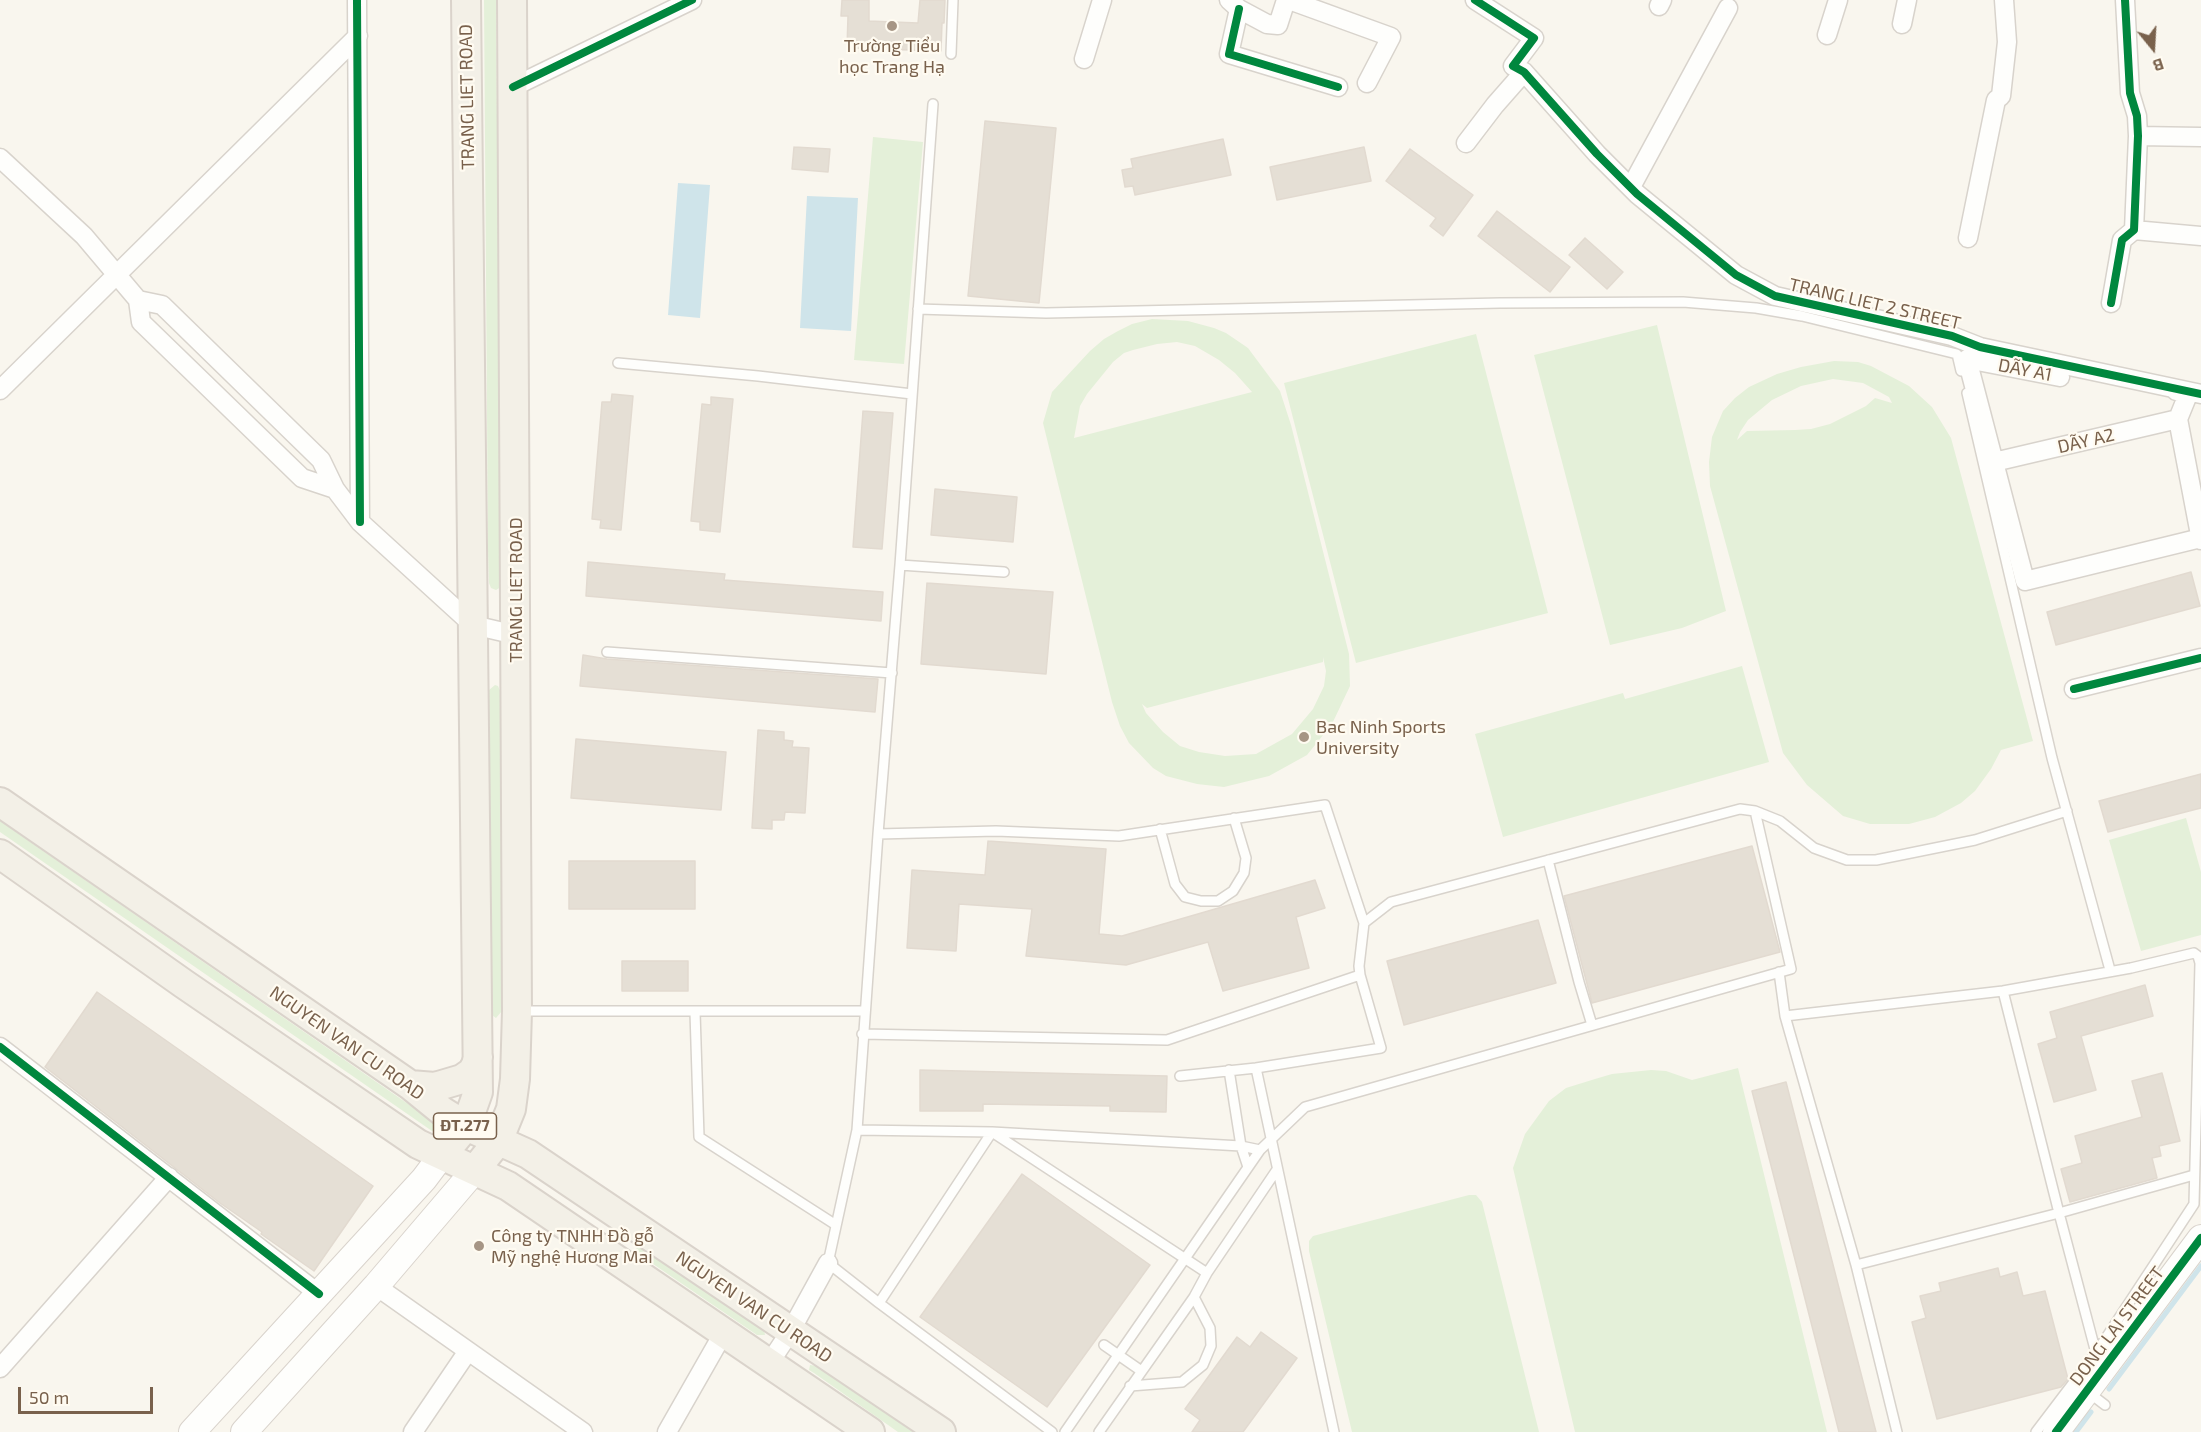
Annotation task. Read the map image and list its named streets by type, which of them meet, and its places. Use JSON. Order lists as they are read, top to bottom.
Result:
{
  "streets": {
    "main road": ["TRANG LIET ROAD", "NGUYEN VAN CU ROAD", "ĐT.277"],
    "street": [
      "TRANG LIET 2 STREET",
      "DÃY A1",
      "DÃY A2",
      "DONG LAI STREET"
    ]
  },
  "crossings": [
    ["TRANG LIET ROAD", "NGUYEN VAN CU ROAD"],
    ["TRANG LIET 2 STREET", "DÃY A1"],
    ["DÃY A1", "DÃY A2"]
  ],
  "places": ["Trường Tiểu học Trang Hạ", "Bac Ninh Sports University", "Công ty TNHH Đồ gỗ Mỹ nghệ Hương Mai"],
  "scale_bar": "50 m",
  "north": "bottom"
}
